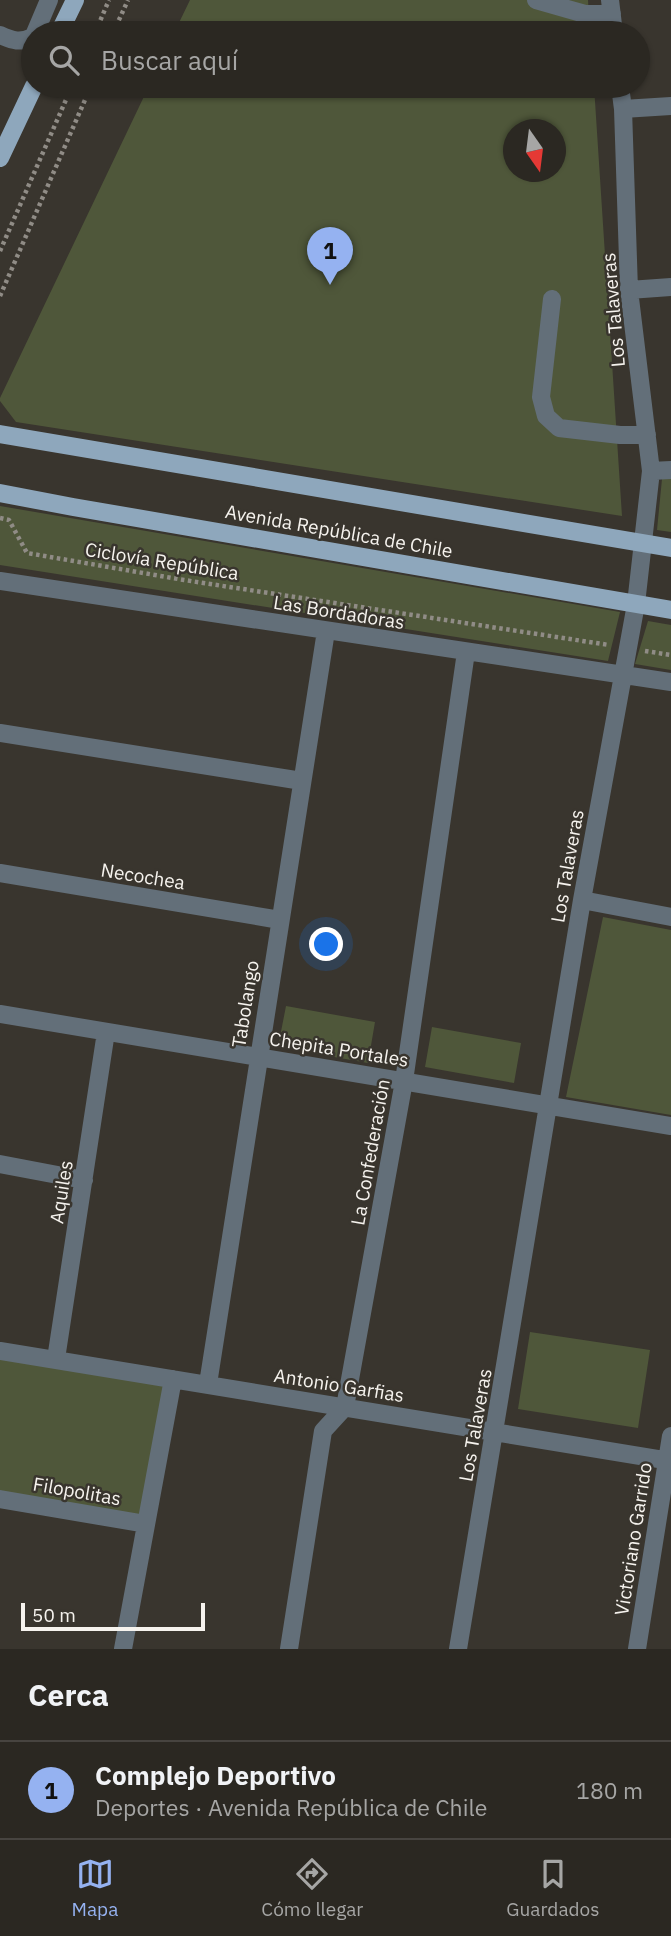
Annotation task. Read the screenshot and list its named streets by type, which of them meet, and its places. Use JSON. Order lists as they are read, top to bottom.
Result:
{
  "streets": {
    "main road": ["Avenida República de Chile"],
    "street": [
      "Los Talaveras",
      "Las Bordadoras",
      "Necochea",
      "Tabolango",
      "Chepita Portales",
      "La Confederación",
      "Aquiles",
      "Antonio Garfias",
      "Filopolitas",
      "Victoriano Garrido"
    ],
    "path": ["Ciclovía República"]
  },
  "crossings": [
    ["Los Talaveras", "Avenida República de Chile"],
    ["Los Talaveras", "Ciclovía República"],
    ["Los Talaveras", "Las Bordadoras"],
    ["Los Talaveras", "Chepita Portales"],
    ["Los Talaveras", "Antonio Garfias"],
    ["Las Bordadoras", "Tabolango"],
    ["Las Bordadoras", "La Confederación"],
    ["Necochea", "Tabolango"],
    ["Tabolango", "Chepita Portales"],
    ["Tabolango", "Antonio Garfias"],
    ["Chepita Portales", "La Confederación"],
    ["Chepita Portales", "Aquiles"],
    ["La Confederación", "Antonio Garfias"],
    ["Aquiles", "Antonio Garfias"],
    ["Antonio Garfias", "Victoriano Garrido"]
  ],
  "scale_bar": "50 m",
  "north": "bottom",
  "page": {
    "search": "Buscar aquí",
    "pins": "1",
    "scale": "50 m",
    "heading": "Cerca",
    "list": [
      {
        "mark": "1",
        "name": "Complejo Deportivo",
        "note": "Deportes · Avenida República de Chile",
        "value": "180 m"
      }
    ],
    "nav": ["Mapa", "Cómo llegar", "Guardados"]
  }
}
